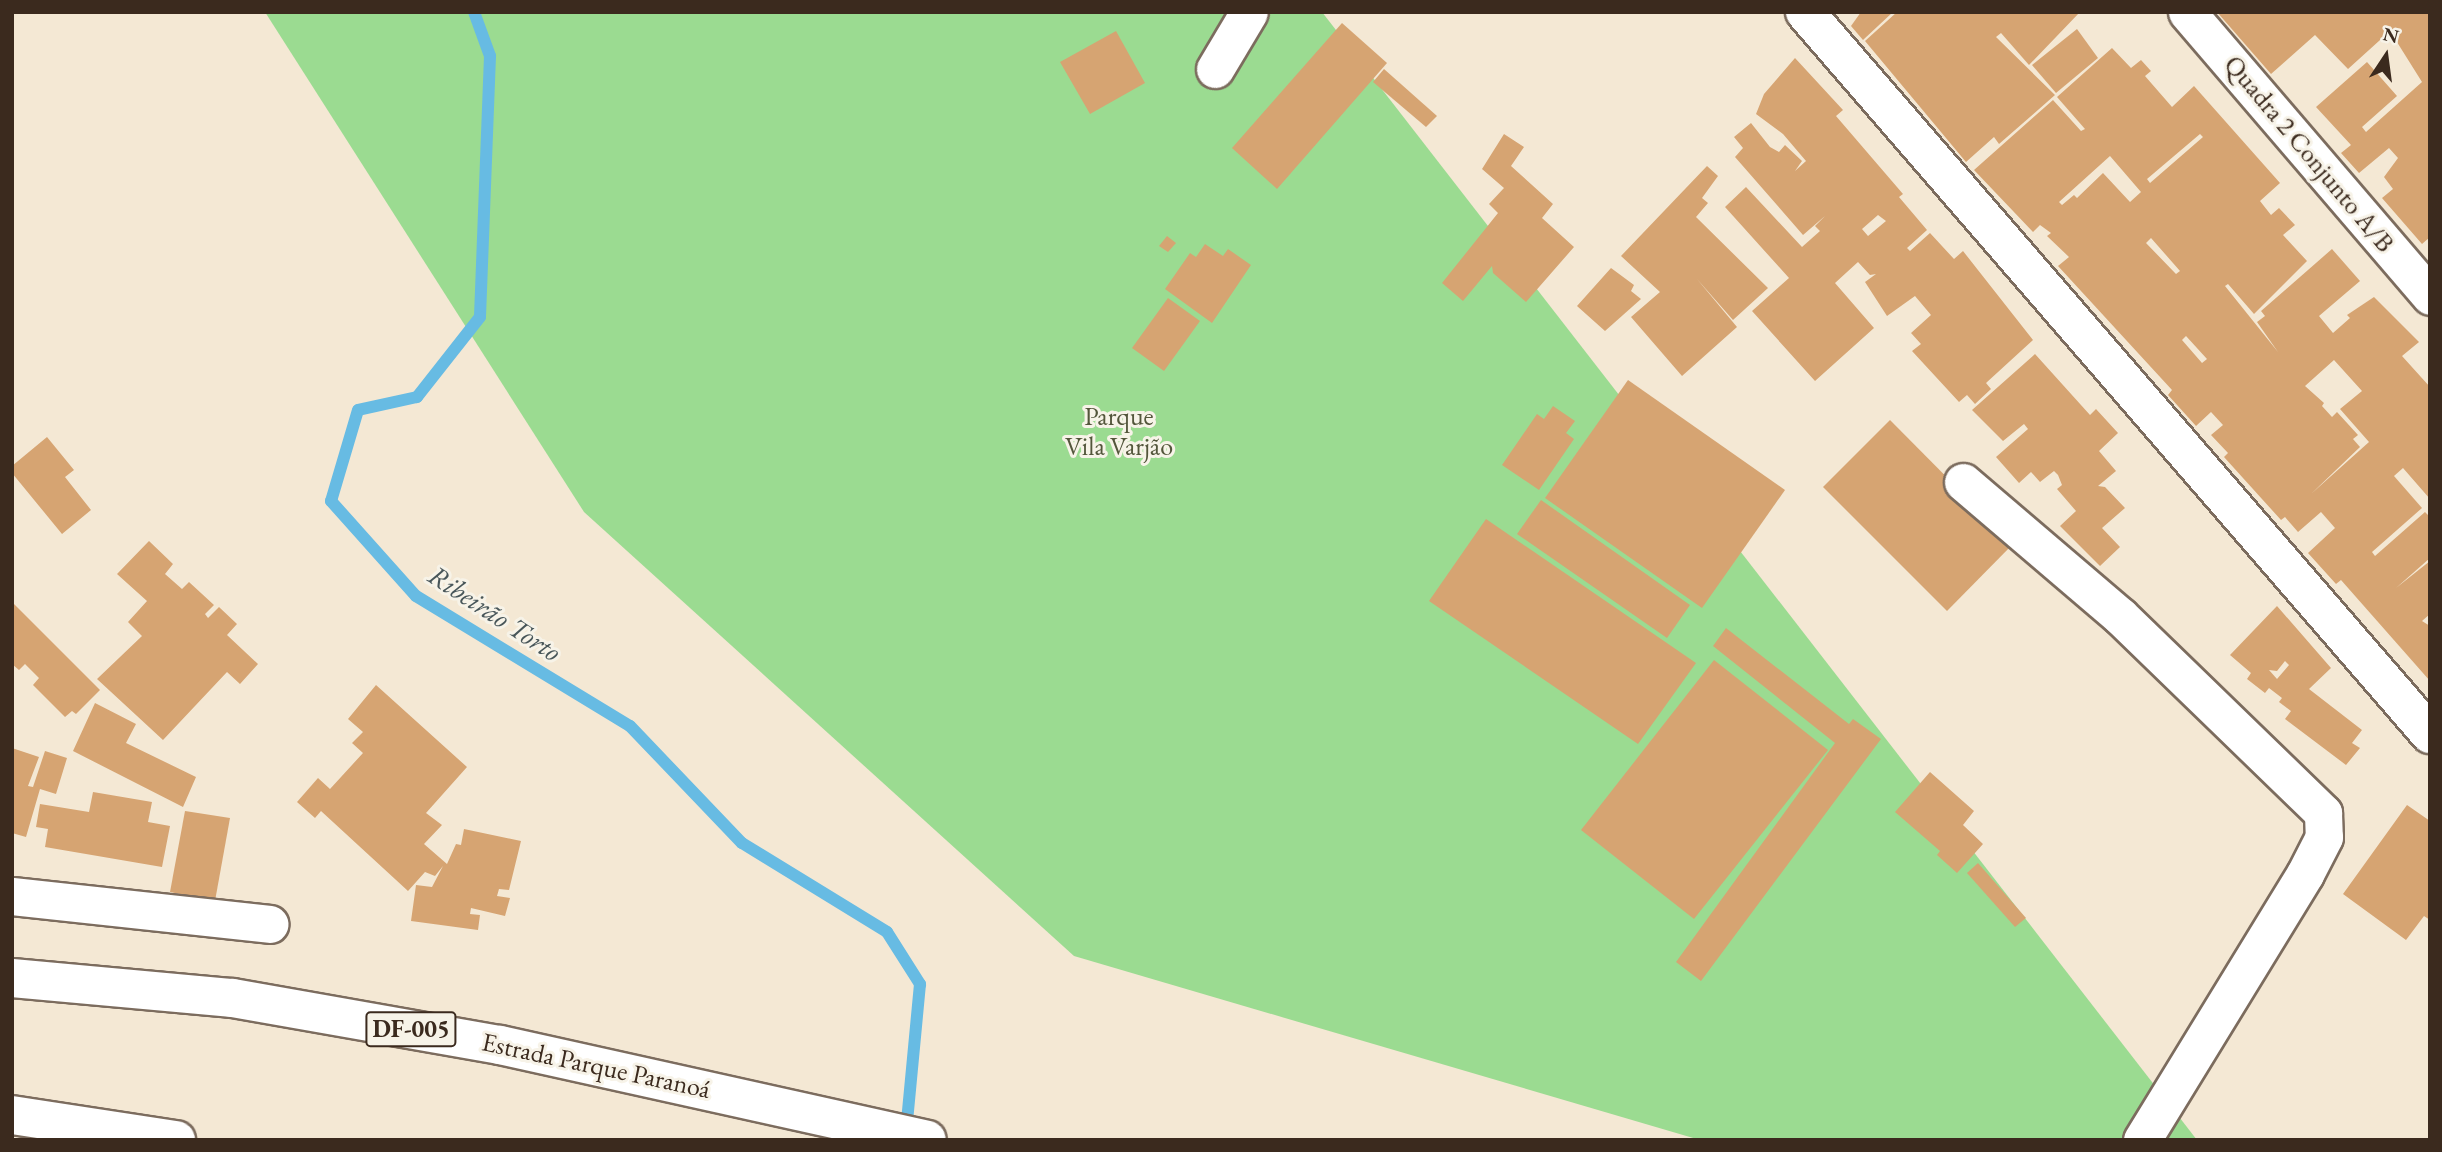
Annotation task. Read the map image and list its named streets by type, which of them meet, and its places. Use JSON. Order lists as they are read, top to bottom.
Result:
{
  "streets": {
    "main road": ["DF-005", "Estrada Parque Paranoá"],
    "street": ["Quadra 2 Conjunto A/B"]
  },
  "water": ["Ribeirão Torto"],
  "parks": ["Parque Vila Varjão"],
  "north": "top"
}
